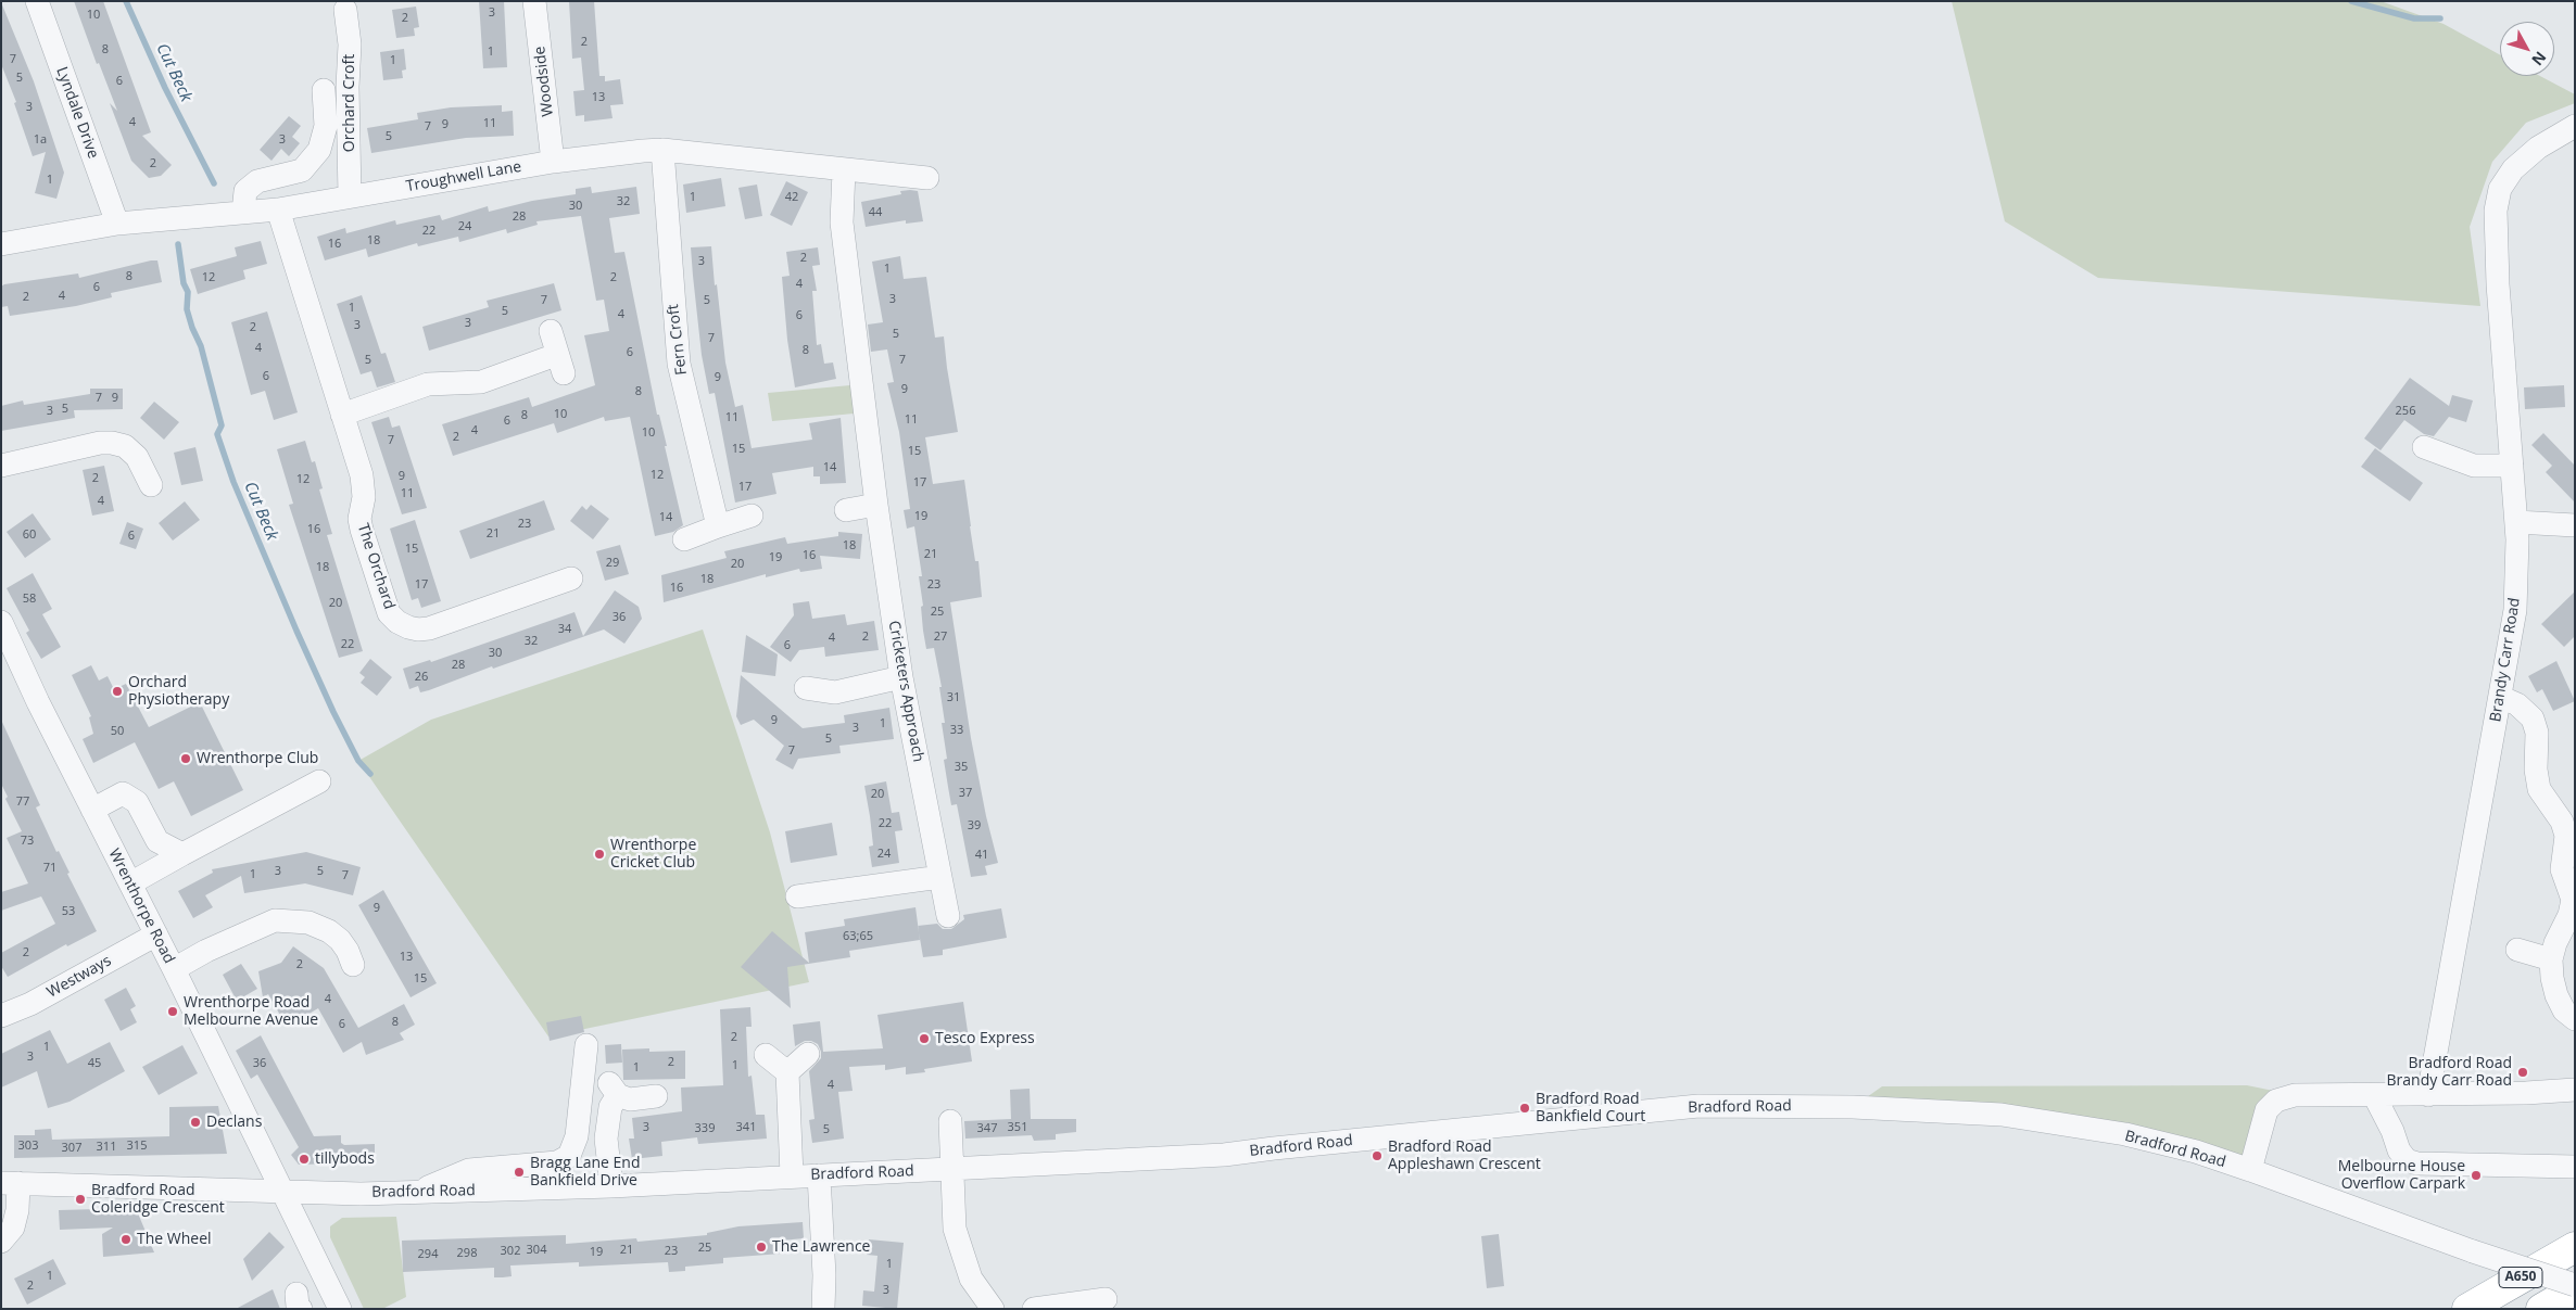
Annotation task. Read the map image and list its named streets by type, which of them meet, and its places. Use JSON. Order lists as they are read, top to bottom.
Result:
{
  "streets": {
    "highway": ["A650"],
    "street": [
      "Woodside",
      "Orchard Croft",
      "Lyndale Drive",
      "Troughwell Lane",
      "Fern Croft",
      "The Orchard",
      "Brandy Carr Road",
      "Cricketers Approach",
      "Wrenthorpe Road",
      "Westways",
      "Bradford Road"
    ]
  },
  "crossings": [
    ["Woodside", "Troughwell Lane"],
    ["Orchard Croft", "Troughwell Lane"],
    ["Lyndale Drive", "Troughwell Lane"],
    ["Troughwell Lane", "Fern Croft"],
    ["Troughwell Lane", "The Orchard"],
    ["Troughwell Lane", "Cricketers Approach"],
    ["Wrenthorpe Road", "Westways"],
    ["Wrenthorpe Road", "Bradford Road"]
  ],
  "water": ["Cut Beck"],
  "places": [
    "Orchard Physiotherapy",
    "Wrenthorpe Club",
    "Wrenthorpe Cricket Club",
    "Wrenthorpe Road Melbourne Avenue",
    "Tesco Express",
    "Bradford Road Brandy Carr Road",
    "Bradford Road Bankfield Court",
    "Declans",
    "Bradford Road Appleshawn Crescent",
    "tillybods",
    "Bragg Lane End Bankfield Drive",
    "Melbourne House Overflow Carpark",
    "Bradford Road Coleridge Crescent",
    "The Wheel",
    "The Lawrence"
  ],
  "house_numbers": [
    "3",
    "10",
    "2",
    "2",
    "8",
    "1",
    "7",
    "1",
    "5",
    "6",
    "13",
    "3",
    "4",
    "11",
    "9",
    "7",
    "5",
    "1a",
    "3",
    "2",
    "1",
    "1",
    "42",
    "32",
    "30",
    "44",
    "28",
    "24",
    "22",
    "18",
    "16",
    "2",
    "3",
    "1",
    "8",
    "12",
    "2",
    "4",
    "6",
    "4",
    "2",
    "3",
    "7",
    "5",
    "1",
    "5",
    "4",
    "6",
    "3",
    "3",
    "2",
    "5",
    "7",
    "4",
    "8",
    "6",
    "5",
    "7",
    "6",
    "9",
    "9",
    "8",
    "7",
    "9",
    "5",
    "3",
    "256",
    "10",
    "8",
    "11",
    "11",
    "6",
    "4",
    "10",
    "2",
    "7",
    "15",
    "15",
    "14",
    "12",
    "9",
    "2",
    "12",
    "17",
    "17",
    "11",
    "4",
    "19",
    "14",
    "23",
    "16",
    "21",
    "60",
    "6",
    "18",
    "15",
    "21",
    "16",
    "19",
    "29",
    "20",
    "18",
    "18",
    "17",
    "23",
    "16",
    "58",
    "20",
    "25",
    "36",
    "34",
    "2",
    "27",
    "4",
    "32",
    "22",
    "6",
    "30",
    "28",
    "26",
    "31",
    "9",
    "1",
    "3",
    "33",
    "50",
    "5",
    "7",
    "35",
    "37",
    "20",
    "77",
    "22",
    "39",
    "73",
    "24",
    "41",
    "71",
    "3",
    "5",
    "1",
    "7",
    "9",
    "53",
    "63;65",
    "2",
    "13",
    "2",
    "15",
    "4",
    "8",
    "6",
    "2",
    "1",
    "3",
    "2",
    "45",
    "36",
    "1",
    "1",
    "4",
    "3",
    "341",
    "351",
    "339",
    "347",
    "5",
    "303",
    "315",
    "311",
    "307",
    "25",
    "304",
    "21",
    "302",
    "23",
    "19",
    "298",
    "294",
    "1",
    "1",
    "2",
    "3"
  ],
  "north": "bottom right"
}
